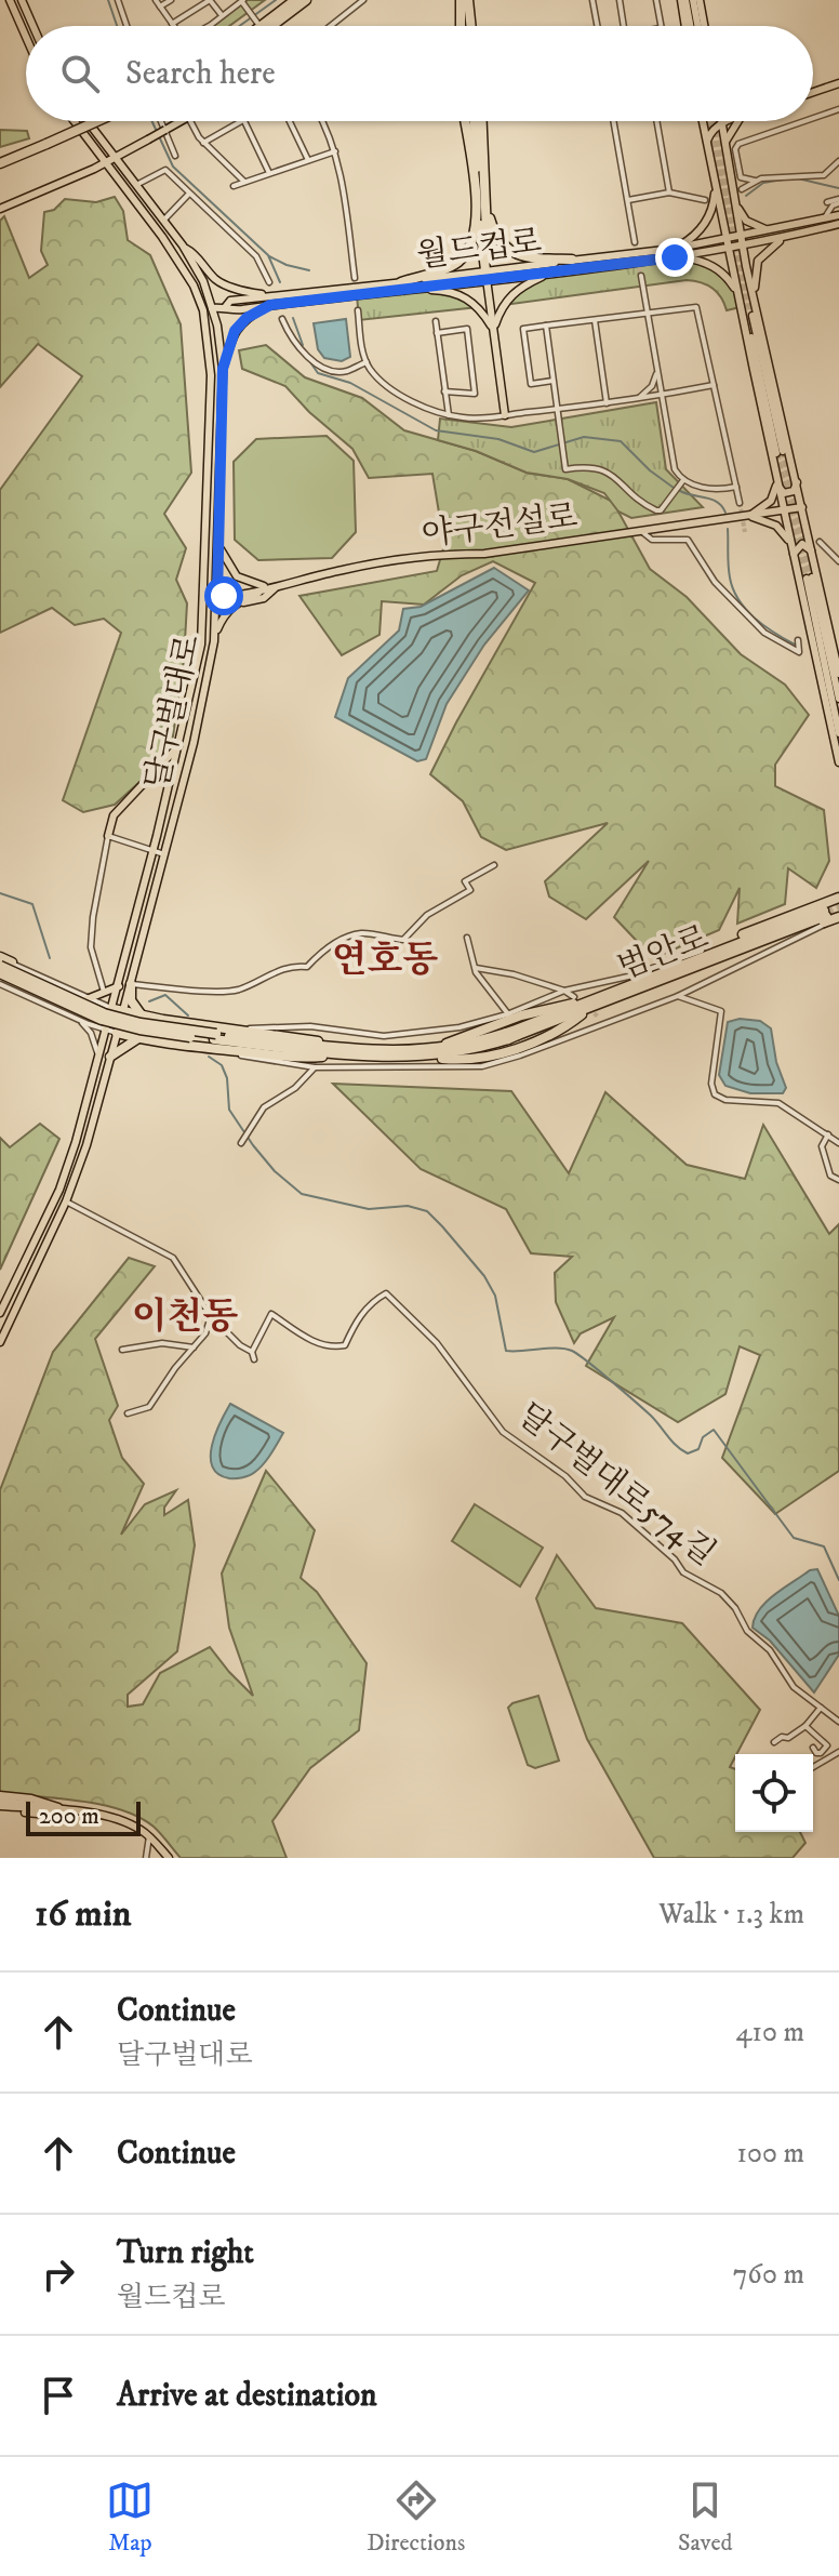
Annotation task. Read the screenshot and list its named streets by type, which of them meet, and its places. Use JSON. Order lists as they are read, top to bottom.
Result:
{
  "streets": {
    "highway": ["범안로"],
    "main road": ["월드컵로", "야구전설로", "달구벌대로"],
    "street": ["달구벌대로574길"]
  },
  "crossings": [
    ["월드컵로", "달구벌대로"],
    ["야구전설로", "달구벌대로"]
  ],
  "districts": ["연호동", "이천동"],
  "scale_bar": "200 m",
  "page": {
    "search": "Search here",
    "scale": "200 m",
    "heading": ["16 min", "Walk · 1.3 km"],
    "list": [
      ["Continue", "달구벌대로", "410 m"],
      ["Continue", "100 m"],
      ["Turn right", "월드컵로", "760 m"],
      "Arrive at destination"
    ],
    "nav": ["Map", "Directions", "Saved"]
  }
}
